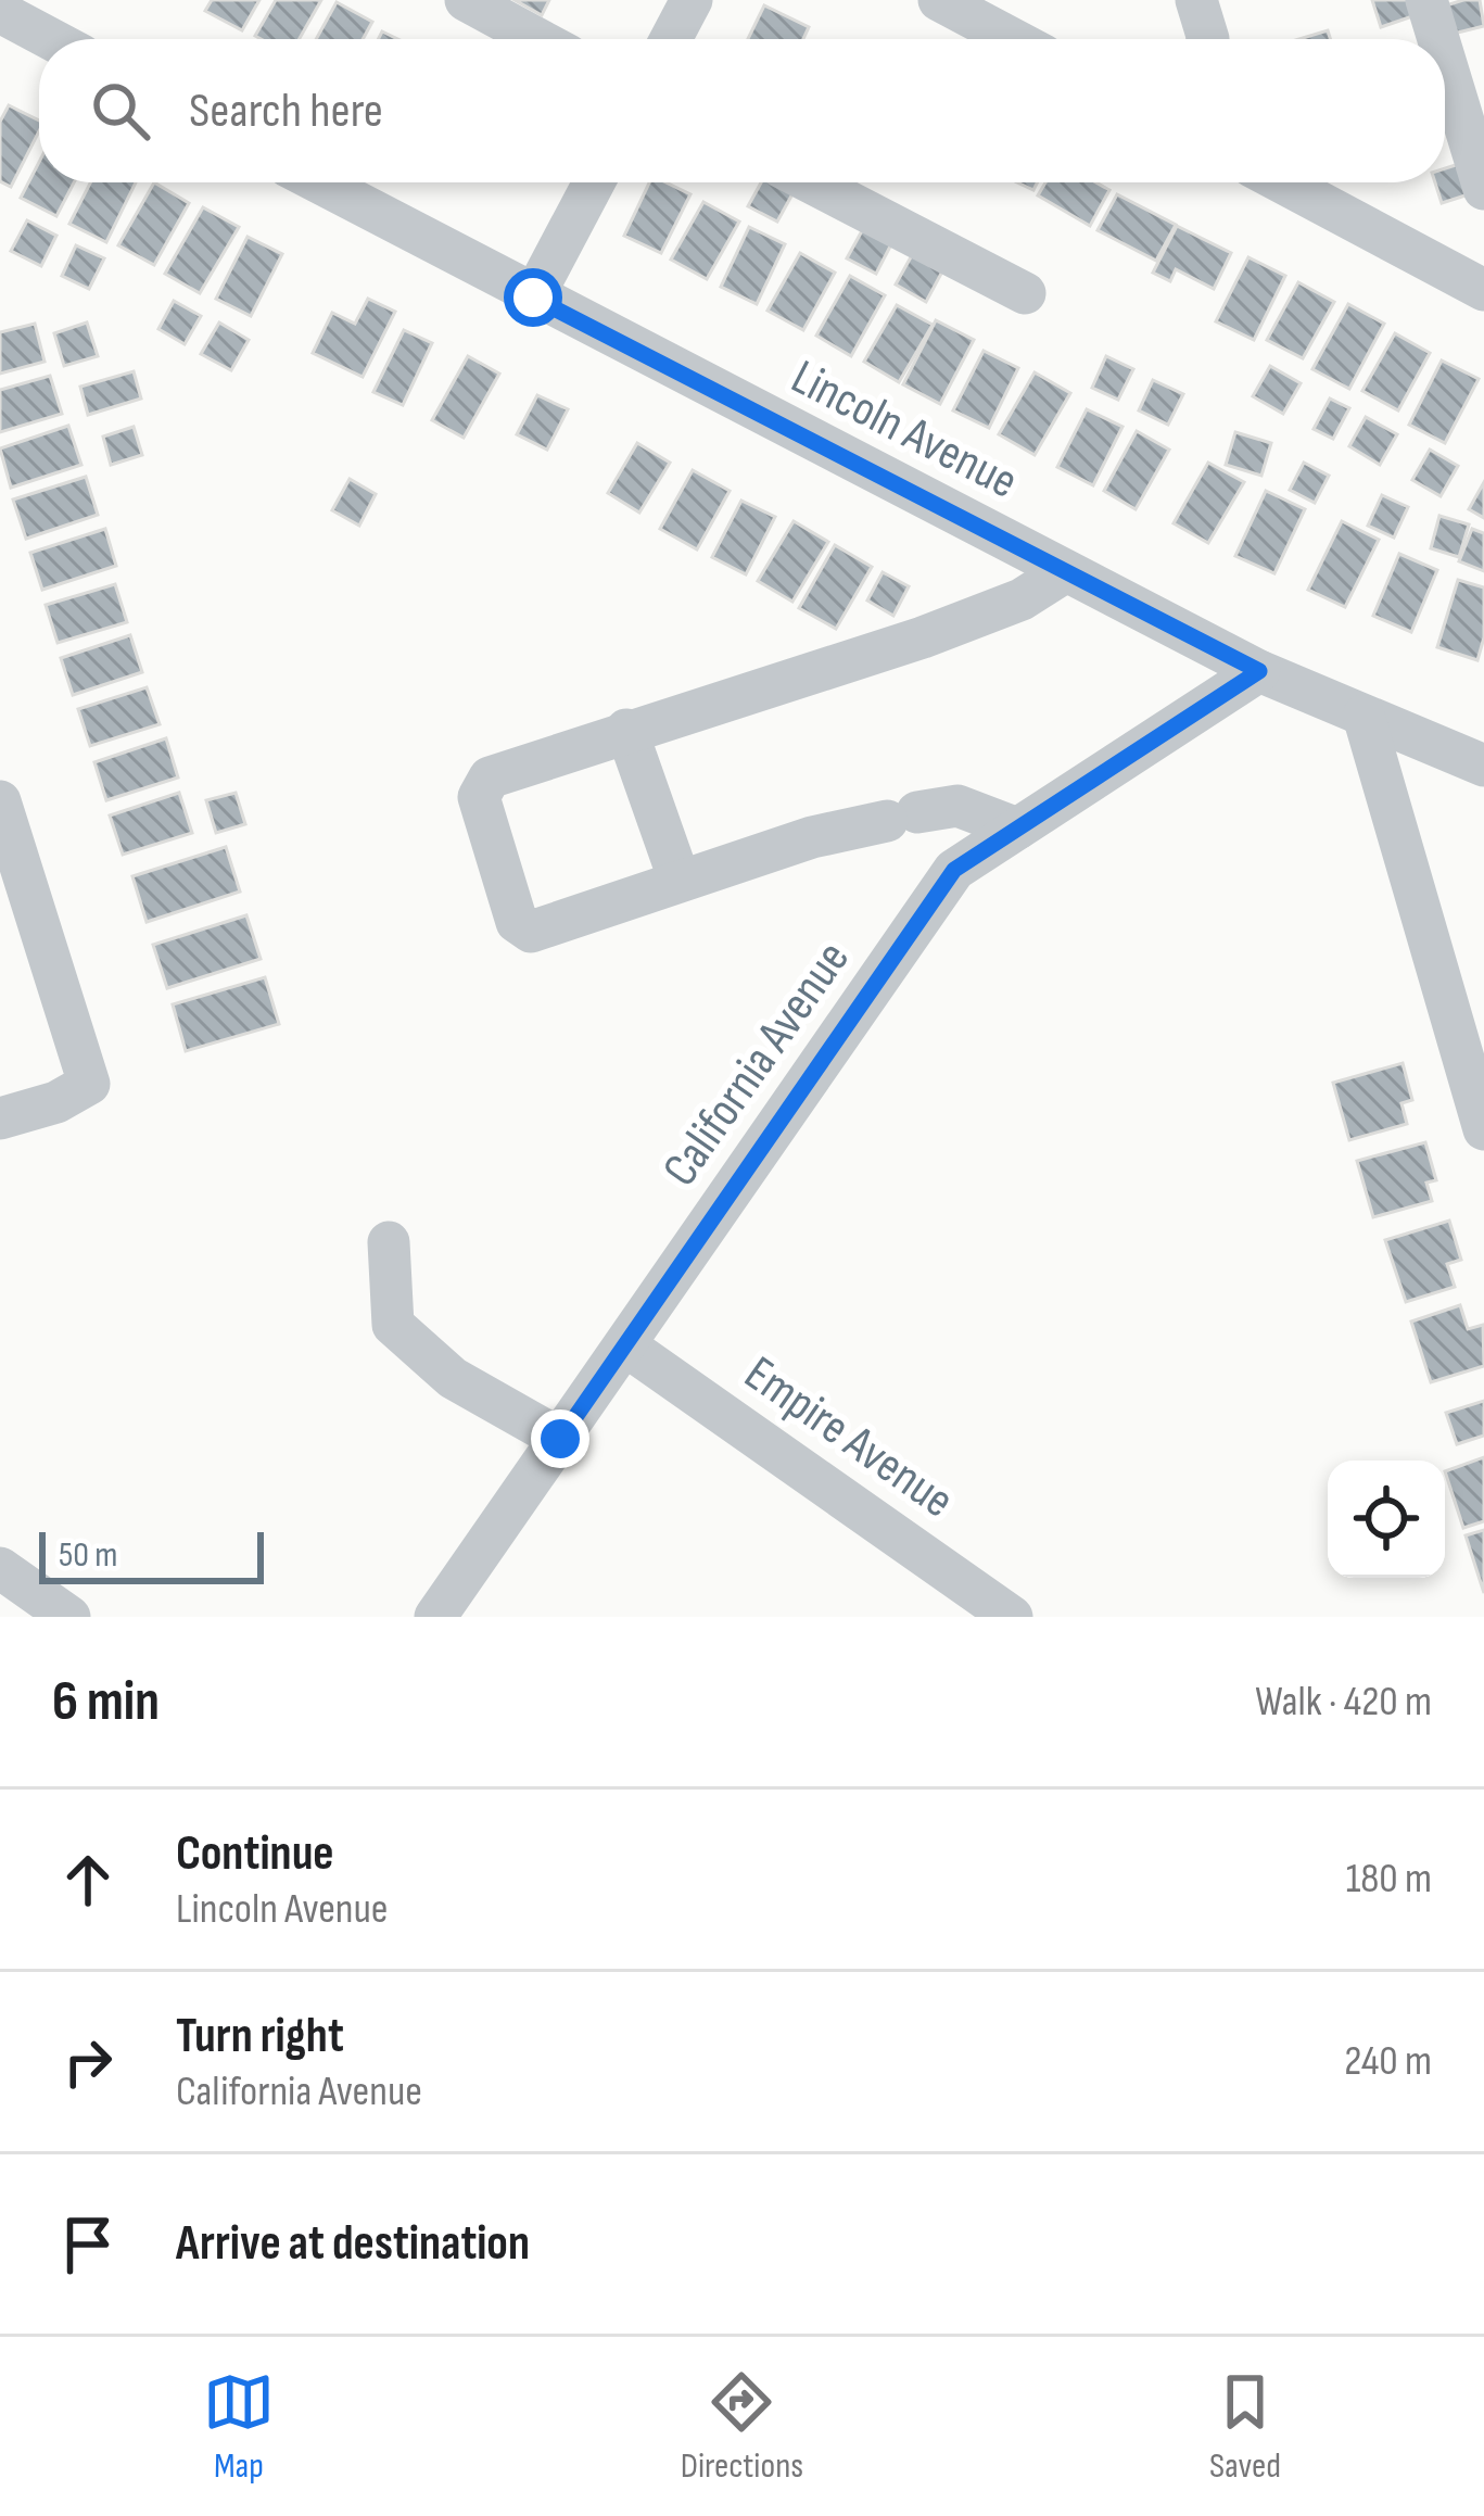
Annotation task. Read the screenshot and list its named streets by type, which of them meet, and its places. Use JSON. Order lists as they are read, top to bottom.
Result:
{
  "streets": {
    "street": ["Lincoln Avenue", "California Avenue", "Empire Avenue"]
  },
  "crossings": [
    ["Lincoln Avenue", "California Avenue"],
    ["California Avenue", "Empire Avenue"]
  ],
  "scale_bar": "50 m",
  "page": {
    "search": "Search here",
    "scale": "50 m",
    "heading": ["6 min", "Walk · 420 m"],
    "list": [
      ["Continue", "Lincoln Avenue", "180 m"],
      ["Turn right", "California Avenue", "240 m"],
      "Arrive at destination"
    ],
    "nav": ["Map", "Directions", "Saved"]
  }
}
